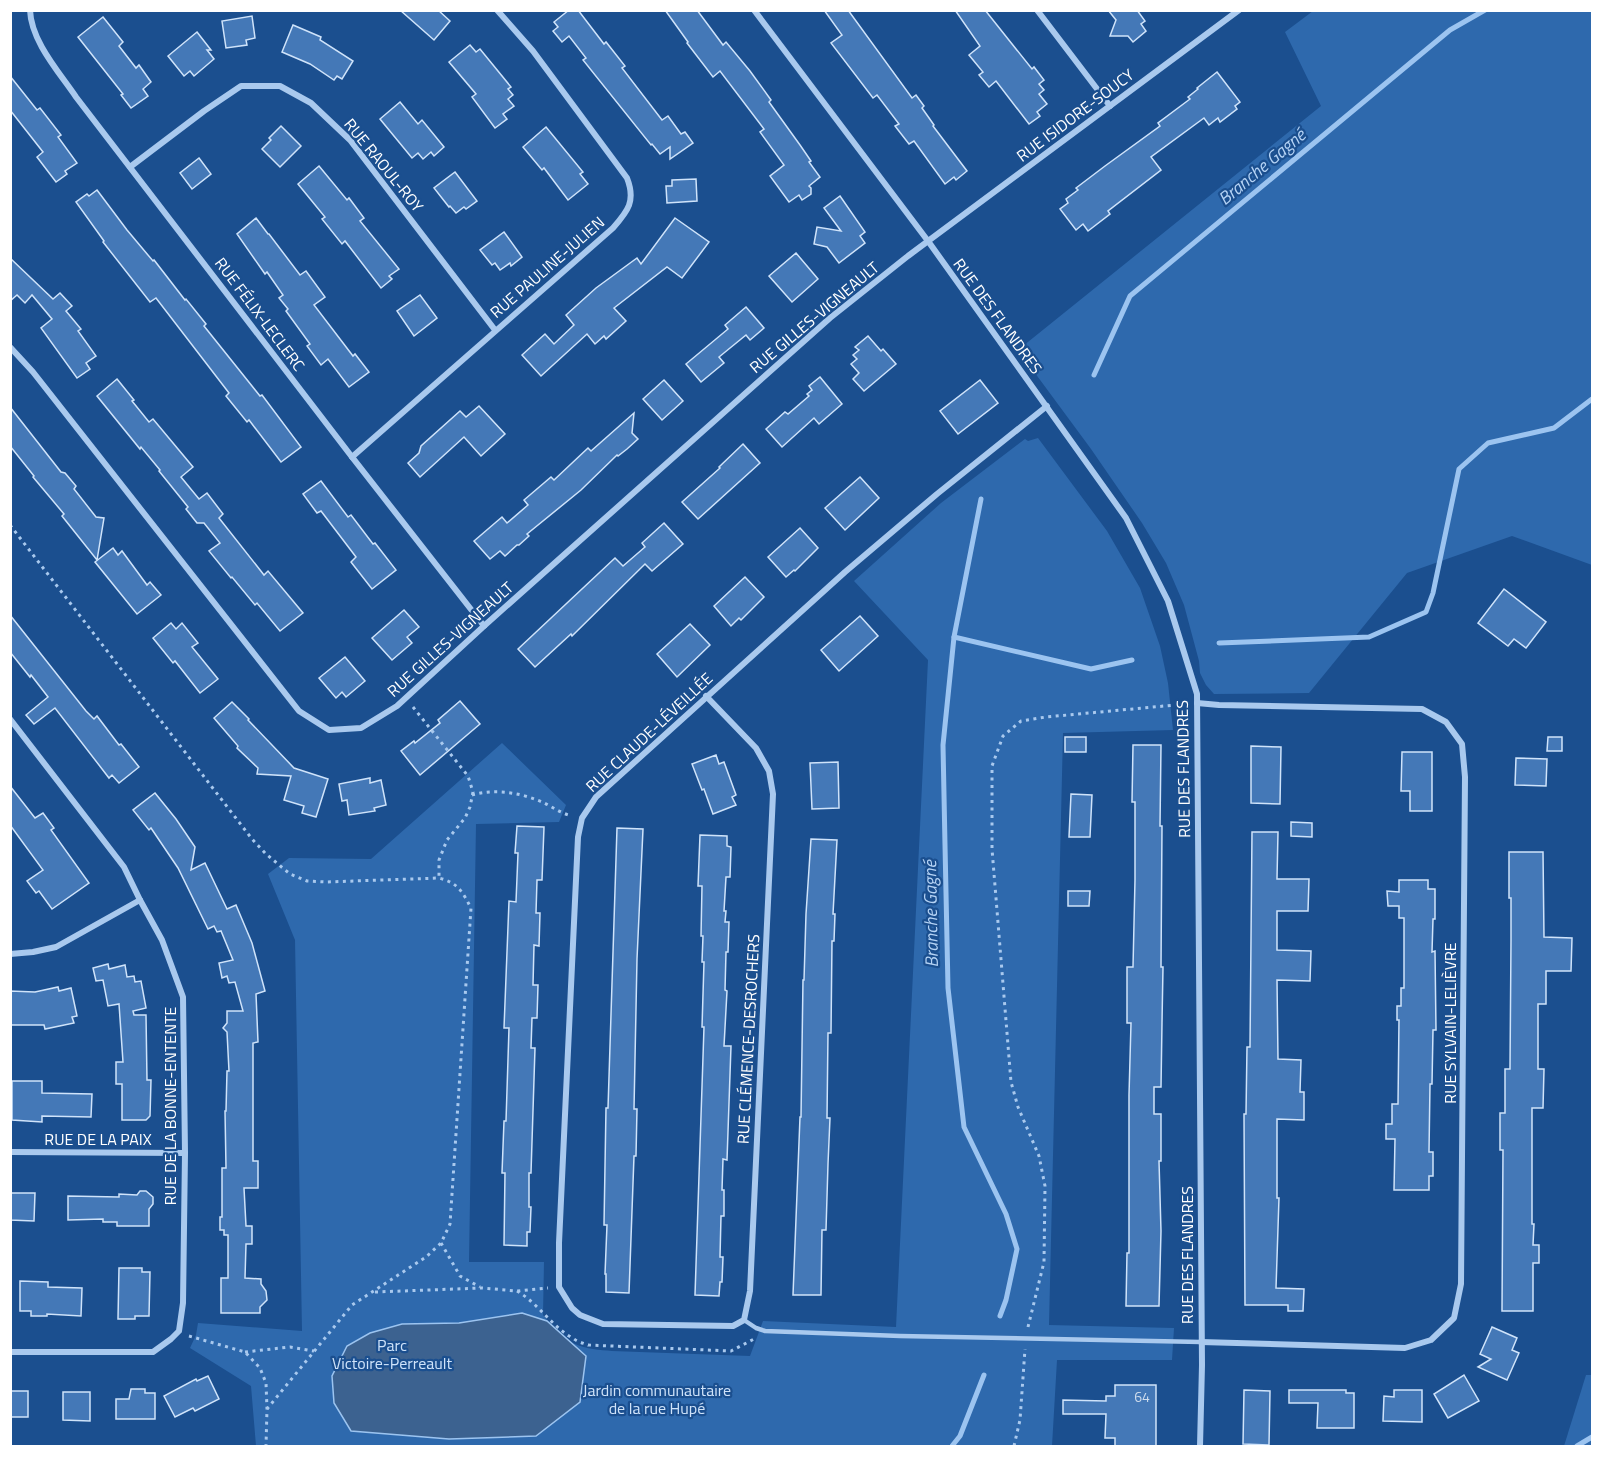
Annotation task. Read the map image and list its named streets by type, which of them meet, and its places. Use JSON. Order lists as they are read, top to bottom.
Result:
{
  "streets": {
    "street": [
      "RUE ISIDORE-SOUCY",
      "RUE RAOUL-ROY",
      "RUE PAULINE-JULIEN",
      "RUE FÉLIX-LECLERC",
      "RUE DES FLANDRES",
      "RUE GILLES-VIGNEAULT",
      "RUE CLAUDE-LÉVEILLÉE",
      "RUE SYLVAIN-LELIÈVRE",
      "RUE CLÉMENCE-DESROCHERS",
      "RUE DE LA BONNE-ENTENTE",
      "RUE DE LA PAIX"
    ]
  },
  "crossings": [
    ["RUE ISIDORE-SOUCY", "RUE DES FLANDRES"],
    ["RUE ISIDORE-SOUCY", "RUE GILLES-VIGNEAULT"],
    ["RUE RAOUL-ROY", "RUE PAULINE-JULIEN"],
    ["RUE RAOUL-ROY", "RUE FÉLIX-LECLERC"],
    ["RUE PAULINE-JULIEN", "RUE FÉLIX-LECLERC"],
    ["RUE FÉLIX-LECLERC", "RUE GILLES-VIGNEAULT"],
    ["RUE DES FLANDRES", "RUE GILLES-VIGNEAULT"],
    ["RUE DES FLANDRES", "RUE CLAUDE-LÉVEILLÉE"],
    ["RUE DES FLANDRES", "RUE SYLVAIN-LELIÈVRE"],
    ["RUE CLAUDE-LÉVEILLÉE", "RUE CLÉMENCE-DESROCHERS"],
    ["RUE DE LA BONNE-ENTENTE", "RUE DE LA PAIX"]
  ],
  "water": ["Branche Gagné"],
  "parks": ["Parc Victoire-Perreault", "Jardin communautaire de la rue Hupé"],
  "house_numbers": ["64"]
}
